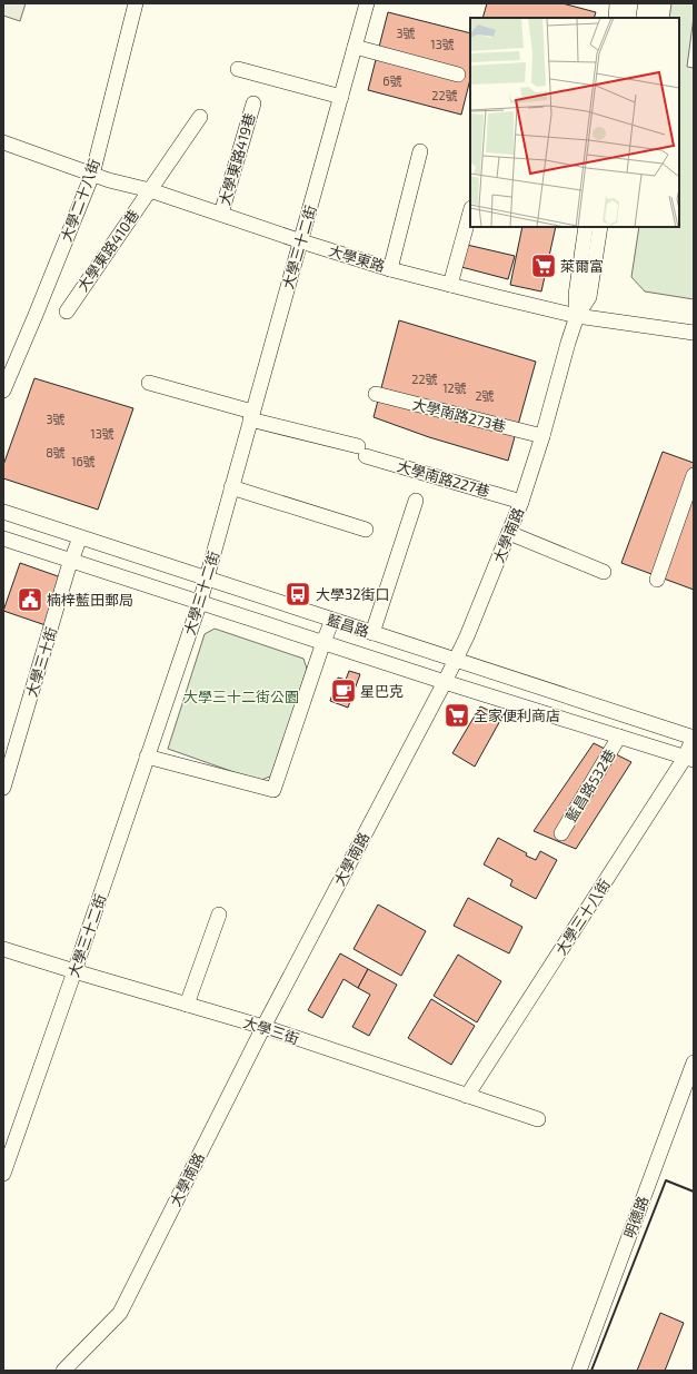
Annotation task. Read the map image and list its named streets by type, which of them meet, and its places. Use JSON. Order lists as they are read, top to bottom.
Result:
{
  "streets": {
    "street": [
      "大學東路419巷",
      "大學二十八街",
      "大學三十二街",
      "大學東路410巷",
      "大學東路",
      "大學南路273巷",
      "大學南路227巷",
      "大學南路",
      "藍昌路",
      "大學三十街",
      "藍昌路532巷",
      "大學三十八街",
      "大學三街",
      "明德路"
    ]
  },
  "crossings": [
    ["大學東路419巷", "大學東路"],
    ["大學二十八街", "大學東路"],
    ["大學三十二街", "大學東路"],
    ["大學三十二街", "大學南路227巷"],
    ["大學三十二街", "藍昌路"],
    ["大學三十二街", "大學三街"],
    ["大學東路410巷", "大學東路"],
    ["大學東路", "大學南路"],
    ["大學南路273巷", "大學南路"],
    ["大學南路227巷", "大學南路"],
    ["大學南路", "藍昌路"],
    ["大學南路", "大學三街"],
    ["藍昌路", "大學三十街"],
    ["藍昌路", "藍昌路532巷"],
    ["藍昌路", "大學三十八街"],
    ["大學三十八街", "大學三街"]
  ],
  "parks": ["大學三十二街公園"],
  "places": {
    "supermarket": ["萊爾富", "全家便利商店"],
    "bus stop": ["大學32街口"],
    "public building": ["楠梓藍田郵局"],
    "cafe": ["星巴克"]
  },
  "house_numbers": [
    "3號",
    "13號",
    "6號",
    "22號",
    "22號",
    "12號",
    "2號",
    "3號",
    "13號",
    "8號",
    "16號"
  ]
}
